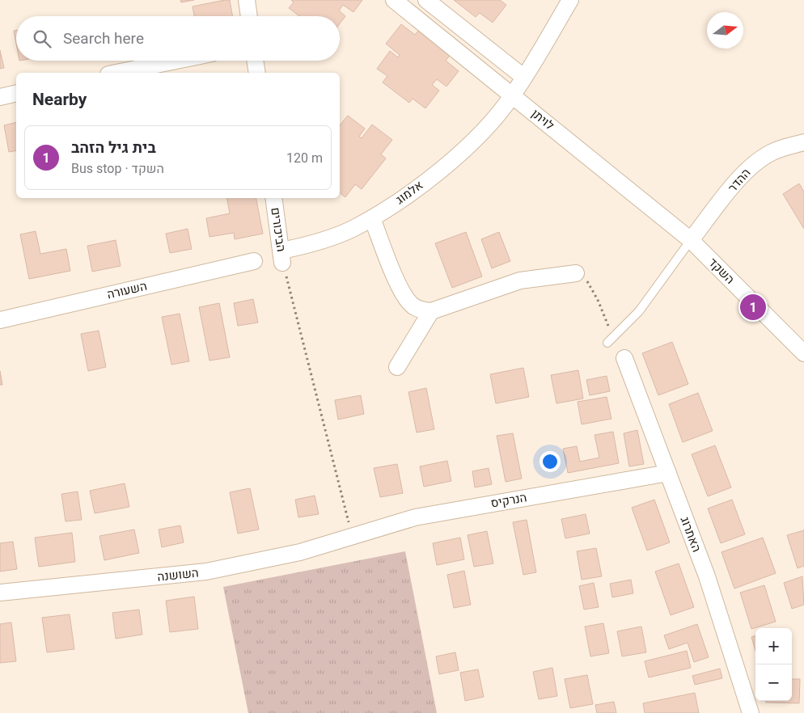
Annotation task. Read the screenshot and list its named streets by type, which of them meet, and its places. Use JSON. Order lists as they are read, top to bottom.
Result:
{
  "streets": {
    "street": [
      "לויתן",
      "ההדר",
      "אלמוג",
      "הביכורים",
      "השקד",
      "השעורה",
      "הנרקיס",
      "האתרוג",
      "השושנה"
    ]
  },
  "crossings": [
    ["לויתן", "ההדר"],
    ["לויתן", "אלמוג"],
    ["לויתן", "השקד"],
    ["ההדר", "השקד"],
    ["אלמוג", "הביכורים"],
    ["הנרקיס", "האתרוג"],
    ["הנרקיס", "השושנה"]
  ],
  "north": "right",
  "page": {
    "search": "Search here",
    "heading": "Nearby",
    "list": [
      {
        "mark": "1",
        "name": "בית גיל הזהב",
        "note": "Bus stop · השקד",
        "value": "120 m"
      }
    ],
    "pins": "1",
    "map_buttons": ["+", "−"]
  }
}
